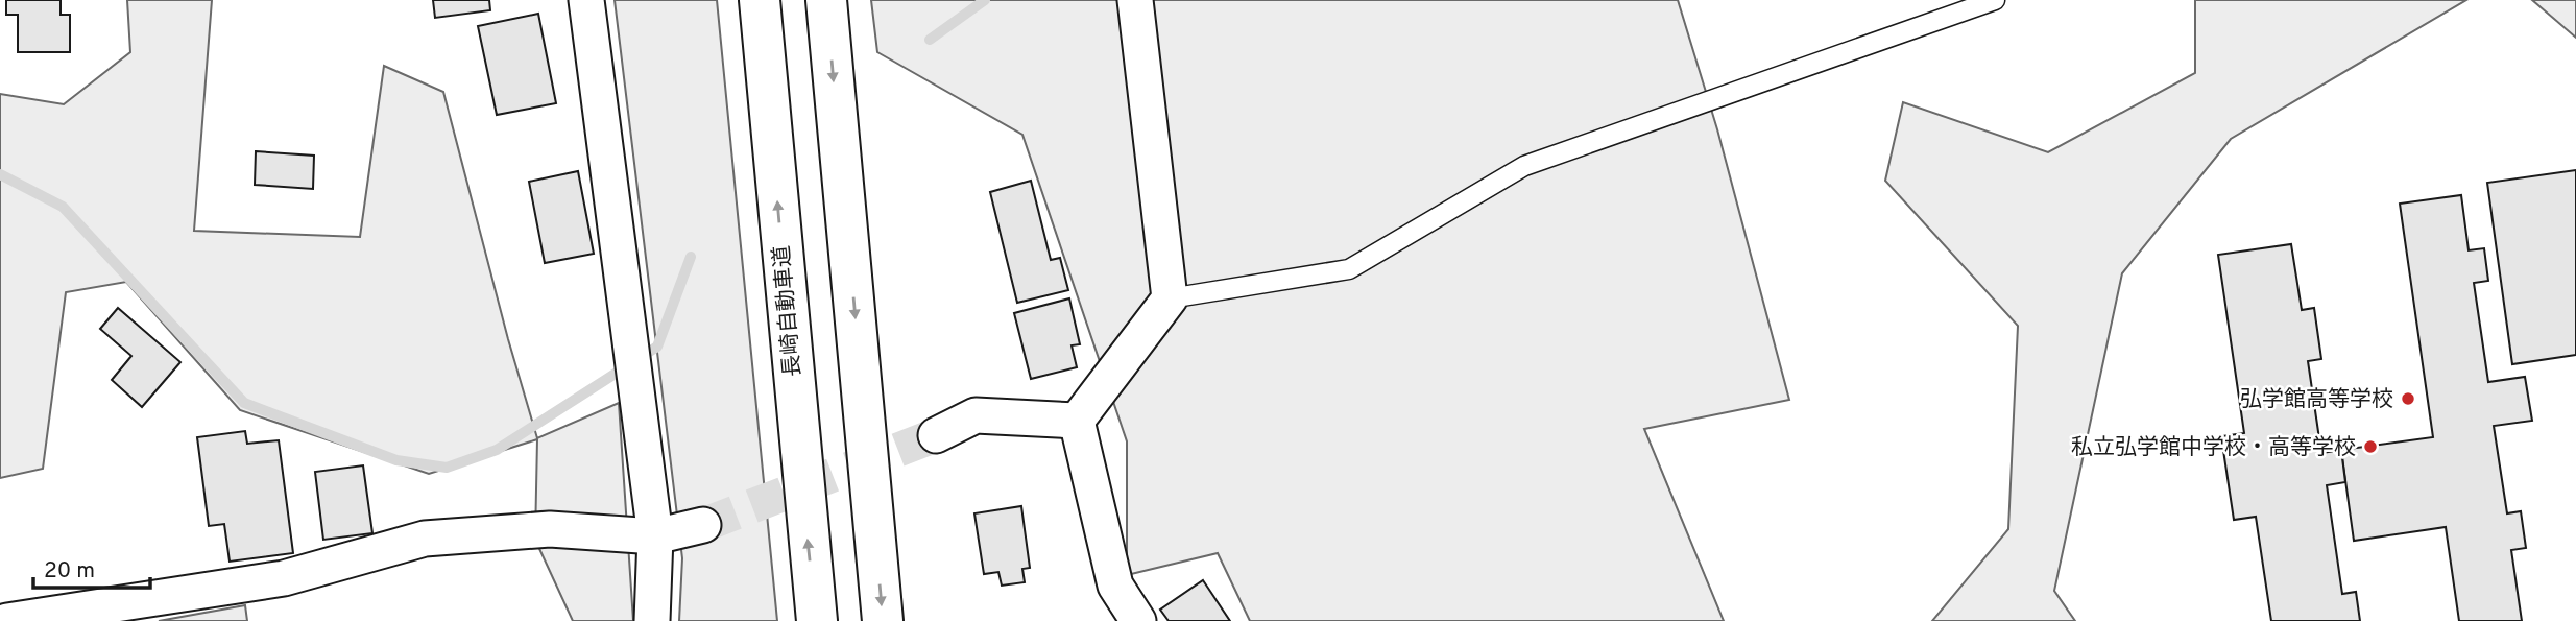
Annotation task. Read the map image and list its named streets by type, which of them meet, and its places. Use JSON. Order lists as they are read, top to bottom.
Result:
{
  "streets": {
    "highway": ["長崎自動車道"]
  },
  "places": ["弘学館高等学校", "私立弘学館中学校・高等学校"],
  "scale_bar": "20 m"
}
